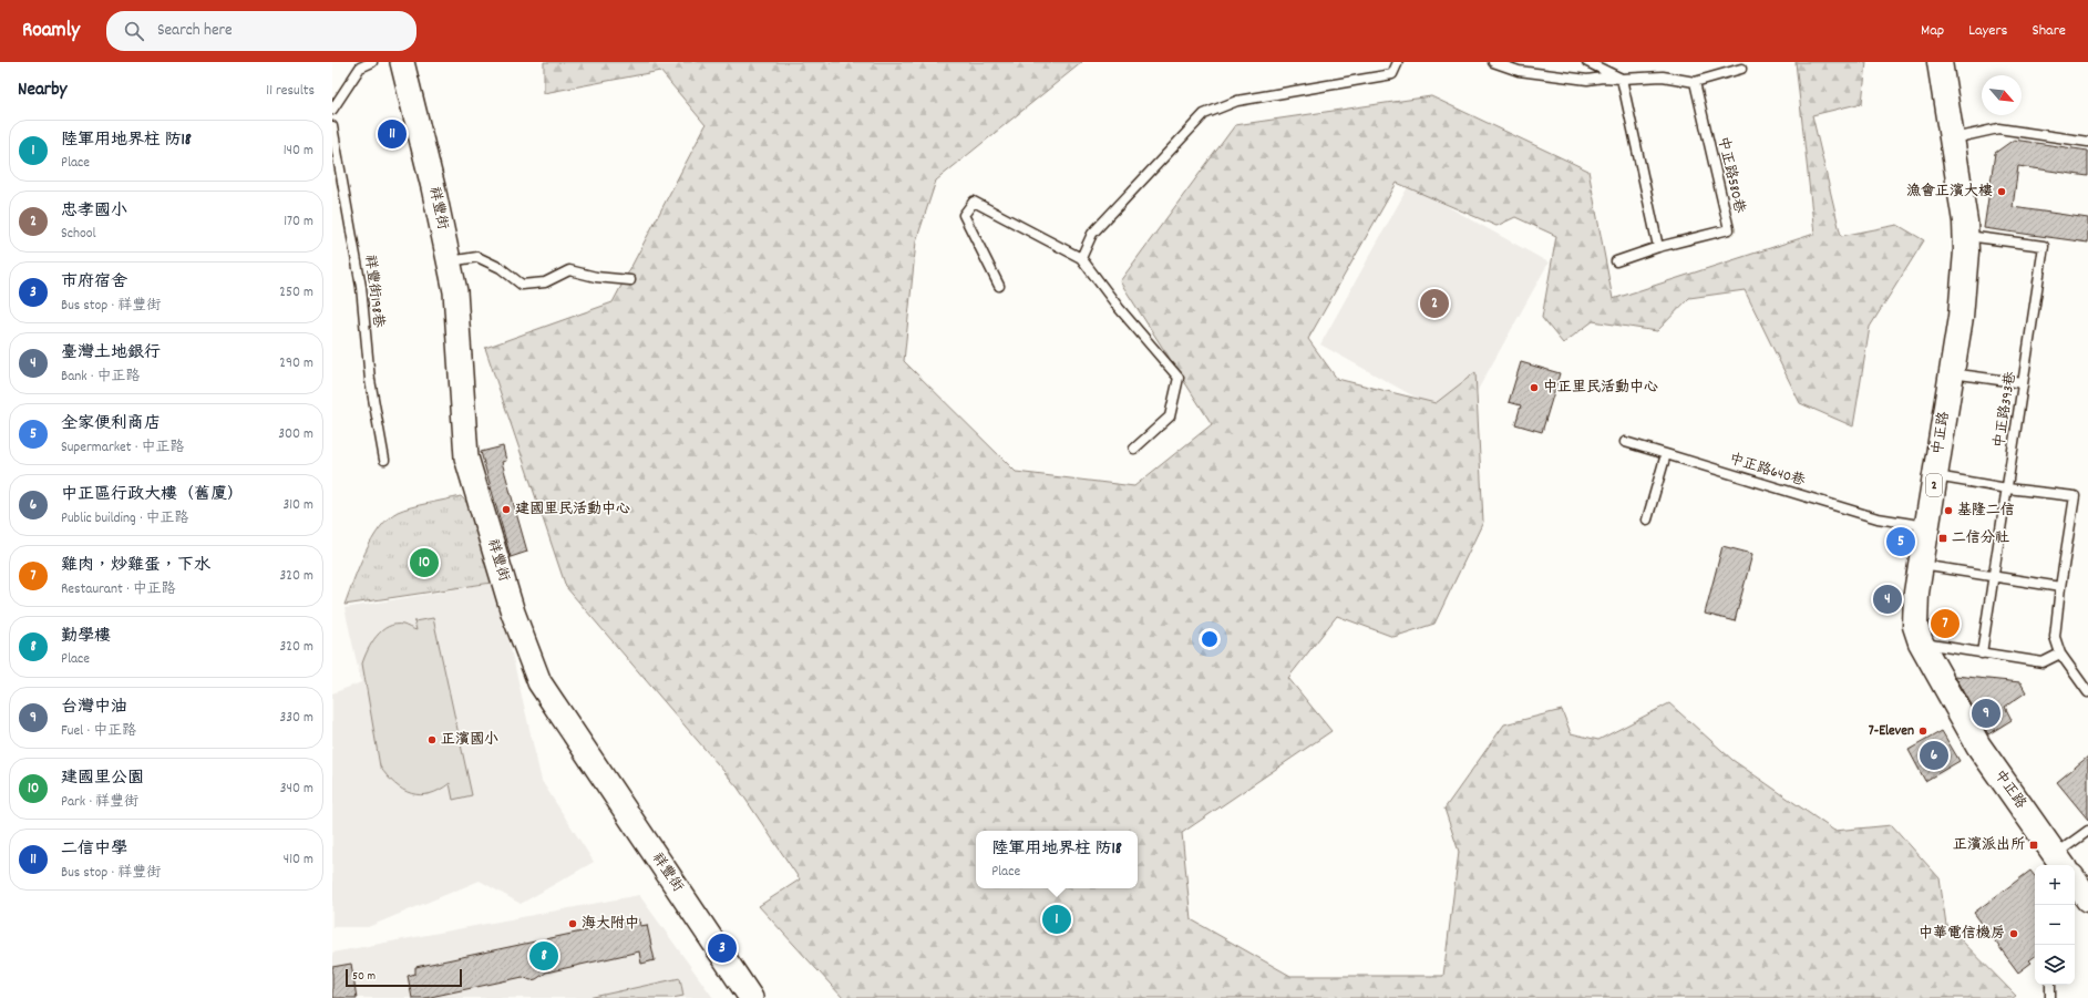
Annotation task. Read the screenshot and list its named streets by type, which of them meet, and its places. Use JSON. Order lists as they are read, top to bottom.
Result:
{
  "streets": {
    "main road": ["中正路", "2"],
    "street": ["祥豐街"],
    "lane": [
      "中正路580巷",
      "祥豐街198巷",
      "中正路393巷",
      "中正路640巷"
    ]
  },
  "crossings": [
    ["中正路393巷", "中正路"],
    ["中正路", "中正路640巷"]
  ],
  "places": {
    "other": [
      "漁會正濱大樓",
      "中正里民活動中心",
      "建國里民活動中心",
      "基隆二信",
      "7-Eleven",
      "正濱國小",
      "海大附中",
      "中華電信機房"
    ],
    "transit": ["二信分社", "正濱派出所"]
  },
  "scale_bar": "50 m",
  "north": "bottom right",
  "page": {
    "header": "Roamly",
    "search": "Search here",
    "nav": ["Map", "Layers", "Share"],
    "heading": ["Nearby", "11 results"],
    "pins": [
      "11",
      "2",
      "5",
      "10",
      "4",
      "7",
      "9",
      "6",
      "1",
      "3",
      "8"
    ],
    "list": [
      {
        "mark": "1",
        "name": "陸軍用地界柱 防18",
        "note": "Place",
        "value": "140 m"
      },
      {
        "mark": "2",
        "name": "忠孝國小",
        "note": "School",
        "value": "170 m"
      },
      {
        "mark": "3",
        "name": "市府宿舍",
        "note": "Bus stop · 祥豐街",
        "value": "250 m"
      },
      {
        "mark": "4",
        "name": "臺灣土地銀行",
        "note": "Bank · 中正路",
        "value": "290 m"
      },
      {
        "mark": "5",
        "name": "全家便利商店",
        "note": "Supermarket · 中正路",
        "value": "300 m"
      },
      {
        "mark": "6",
        "name": "中正區行政大樓（舊廈）",
        "note": "Public building · 中正路",
        "value": "310 m"
      },
      {
        "mark": "7",
        "name": "雞肉，炒雞蛋，下水",
        "note": "Restaurant · 中正路",
        "value": "320 m"
      },
      {
        "mark": "8",
        "name": "勤學樓",
        "note": "Place",
        "value": "320 m"
      },
      {
        "mark": "9",
        "name": "台灣中油",
        "note": "Fuel · 中正路",
        "value": "330 m"
      },
      {
        "mark": "10",
        "name": "建國里公園",
        "note": "Park · 祥豐街",
        "value": "340 m"
      },
      {
        "mark": "11",
        "name": "二信中學",
        "note": "Bus stop · 祥豐街",
        "value": "410 m"
      }
    ],
    "popup": ["陸軍用地界柱 防18", "Place"],
    "map_buttons": ["+", "−"],
    "scale": "50 m"
  }
}
